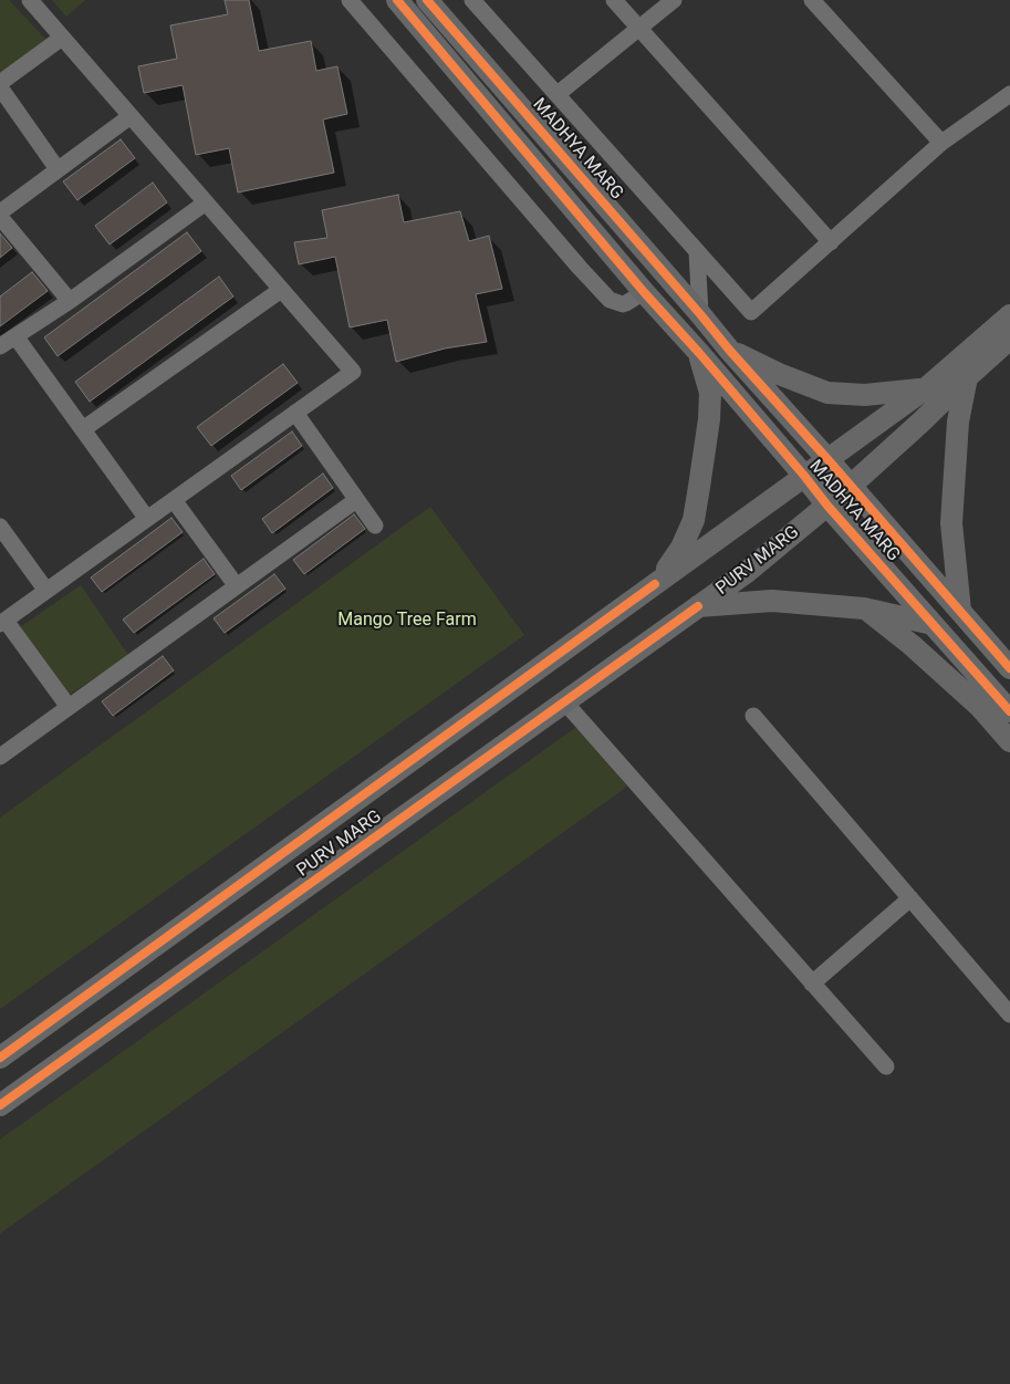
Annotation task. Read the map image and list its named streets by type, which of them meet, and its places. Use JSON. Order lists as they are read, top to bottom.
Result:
{
  "streets": {
    "main road": ["MADHYA MARG", "PURV MARG"]
  },
  "crossings": [
    ["MADHYA MARG", "PURV MARG"]
  ],
  "parks": ["Mango Tree Farm"]
}
